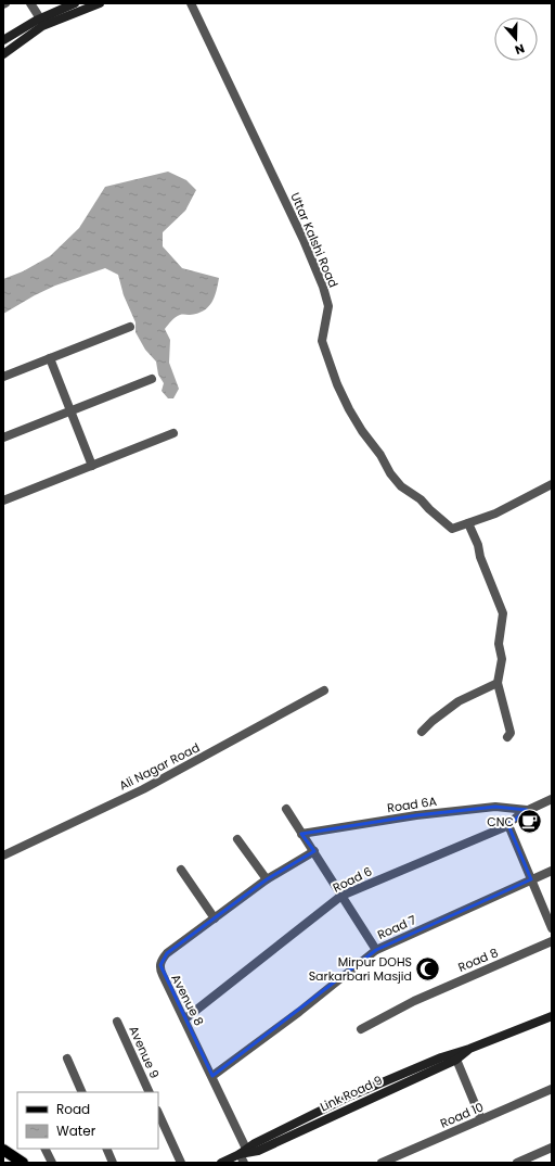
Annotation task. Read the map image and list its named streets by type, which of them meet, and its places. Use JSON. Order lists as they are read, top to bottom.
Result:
{
  "streets": {
    "main road": ["Link Road 9"],
    "street": [
      "Uttar Kalshi Road",
      "Ali Nagar Road",
      "Road 6A",
      "Road 6",
      "Road 7",
      "Road 8",
      "Avenue 8",
      "Avenue 9",
      "Road 10"
    ]
  },
  "crossings": [
    ["Road 6A", "Road 6"],
    ["Road 6", "Avenue 8"],
    ["Road 7", "Avenue 8"],
    ["Avenue 8", "Link Road 9"]
  ],
  "places": {
    "cafe": ["CNC"],
    "mosque": ["Mirpur DOHS Sarkarbari Masjid"]
  },
  "legend": ["Road", "Water"],
  "north": "bottom"
}
